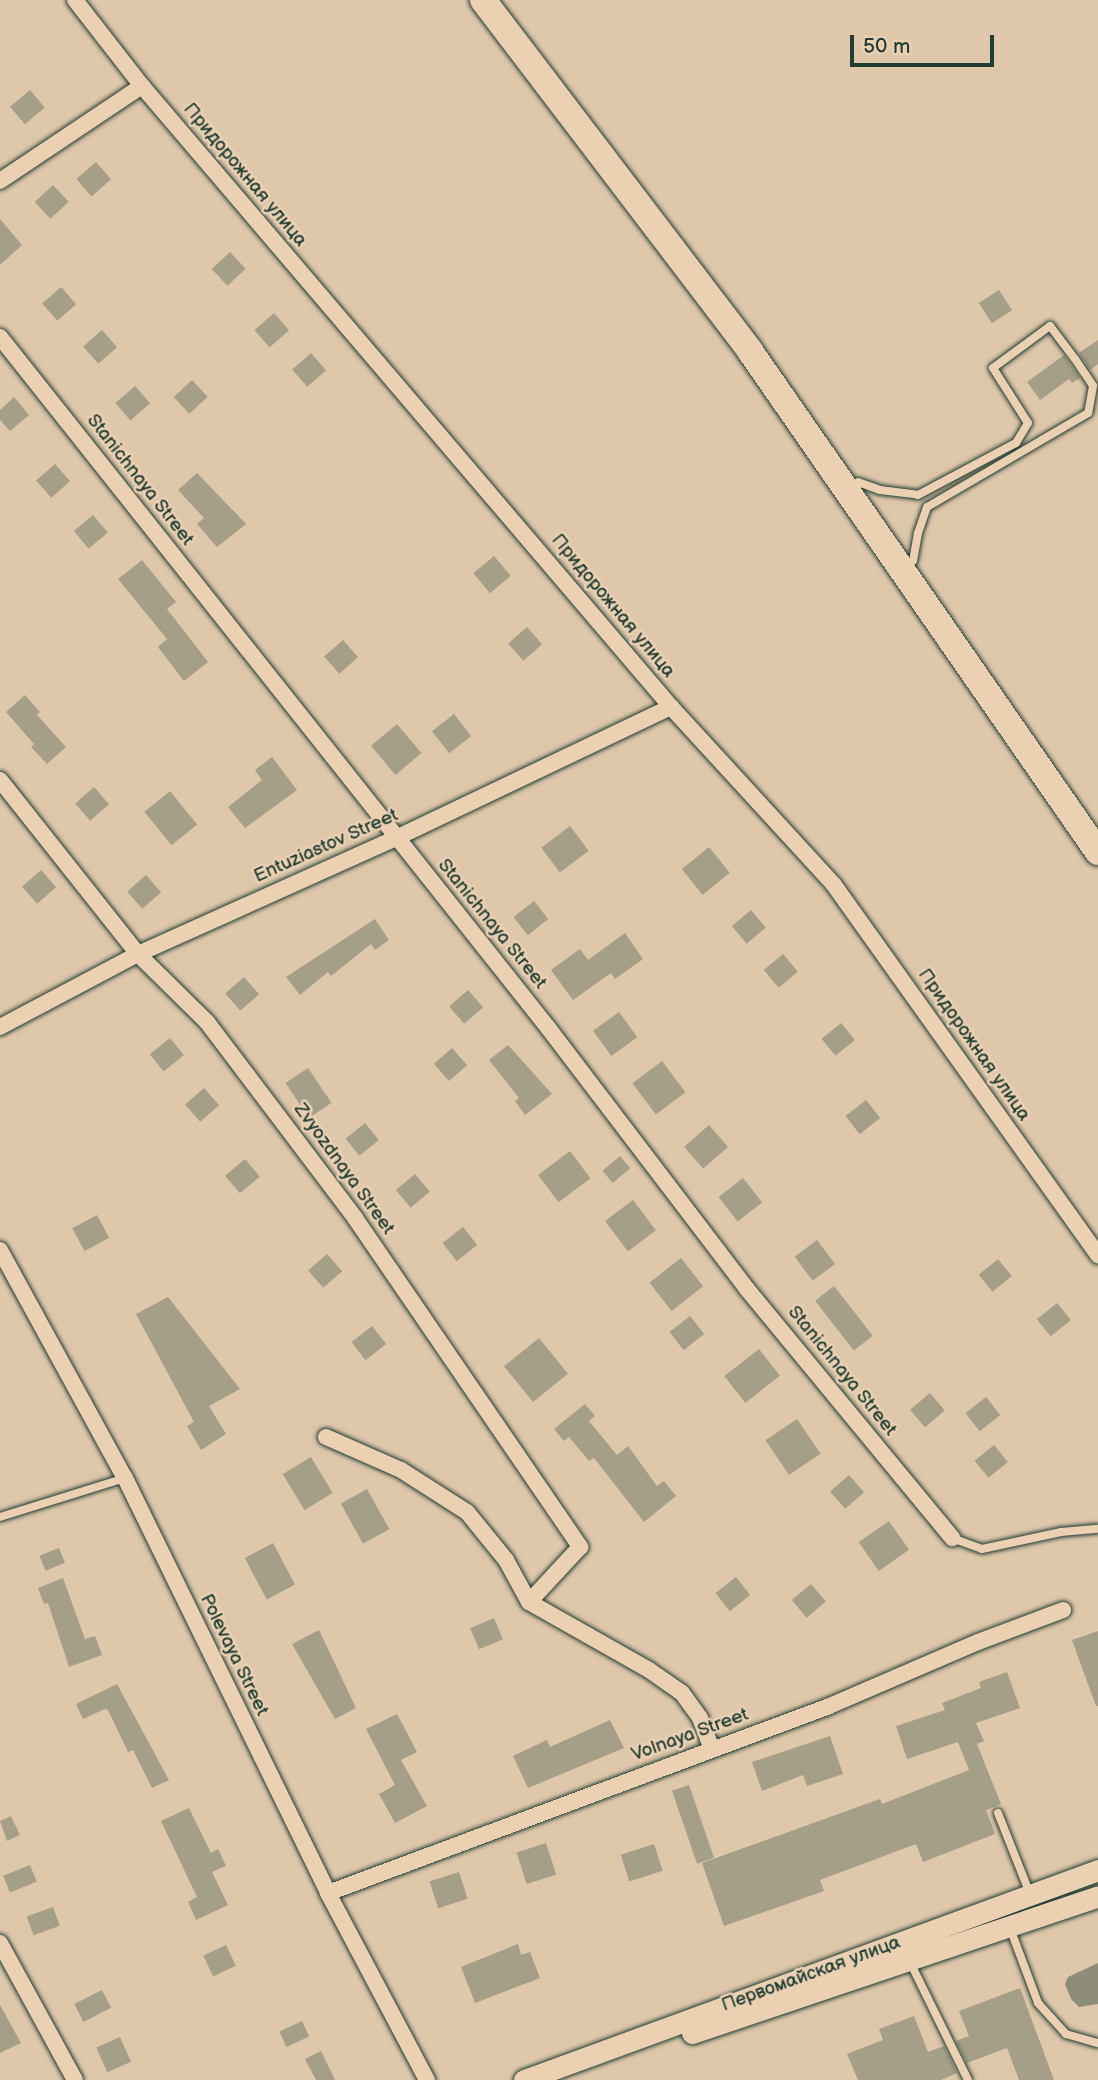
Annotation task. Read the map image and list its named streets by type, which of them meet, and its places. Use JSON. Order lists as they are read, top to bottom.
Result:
{
  "streets": {
    "main road": ["Первомайская улица"],
    "street": [
      "Придорожная улица",
      "Stanichnaya Street",
      "Entuziastov Street",
      "Zvyozdnaya Street",
      "Polevaya Street",
      "Volnaya Street"
    ]
  },
  "crossings": [
    ["Придорожная улица", "Entuziastov Street"],
    ["Stanichnaya Street", "Entuziastov Street"],
    ["Entuziastov Street", "Zvyozdnaya Street"],
    ["Polevaya Street", "Volnaya Street"]
  ],
  "scale_bar": "50 m"
}
